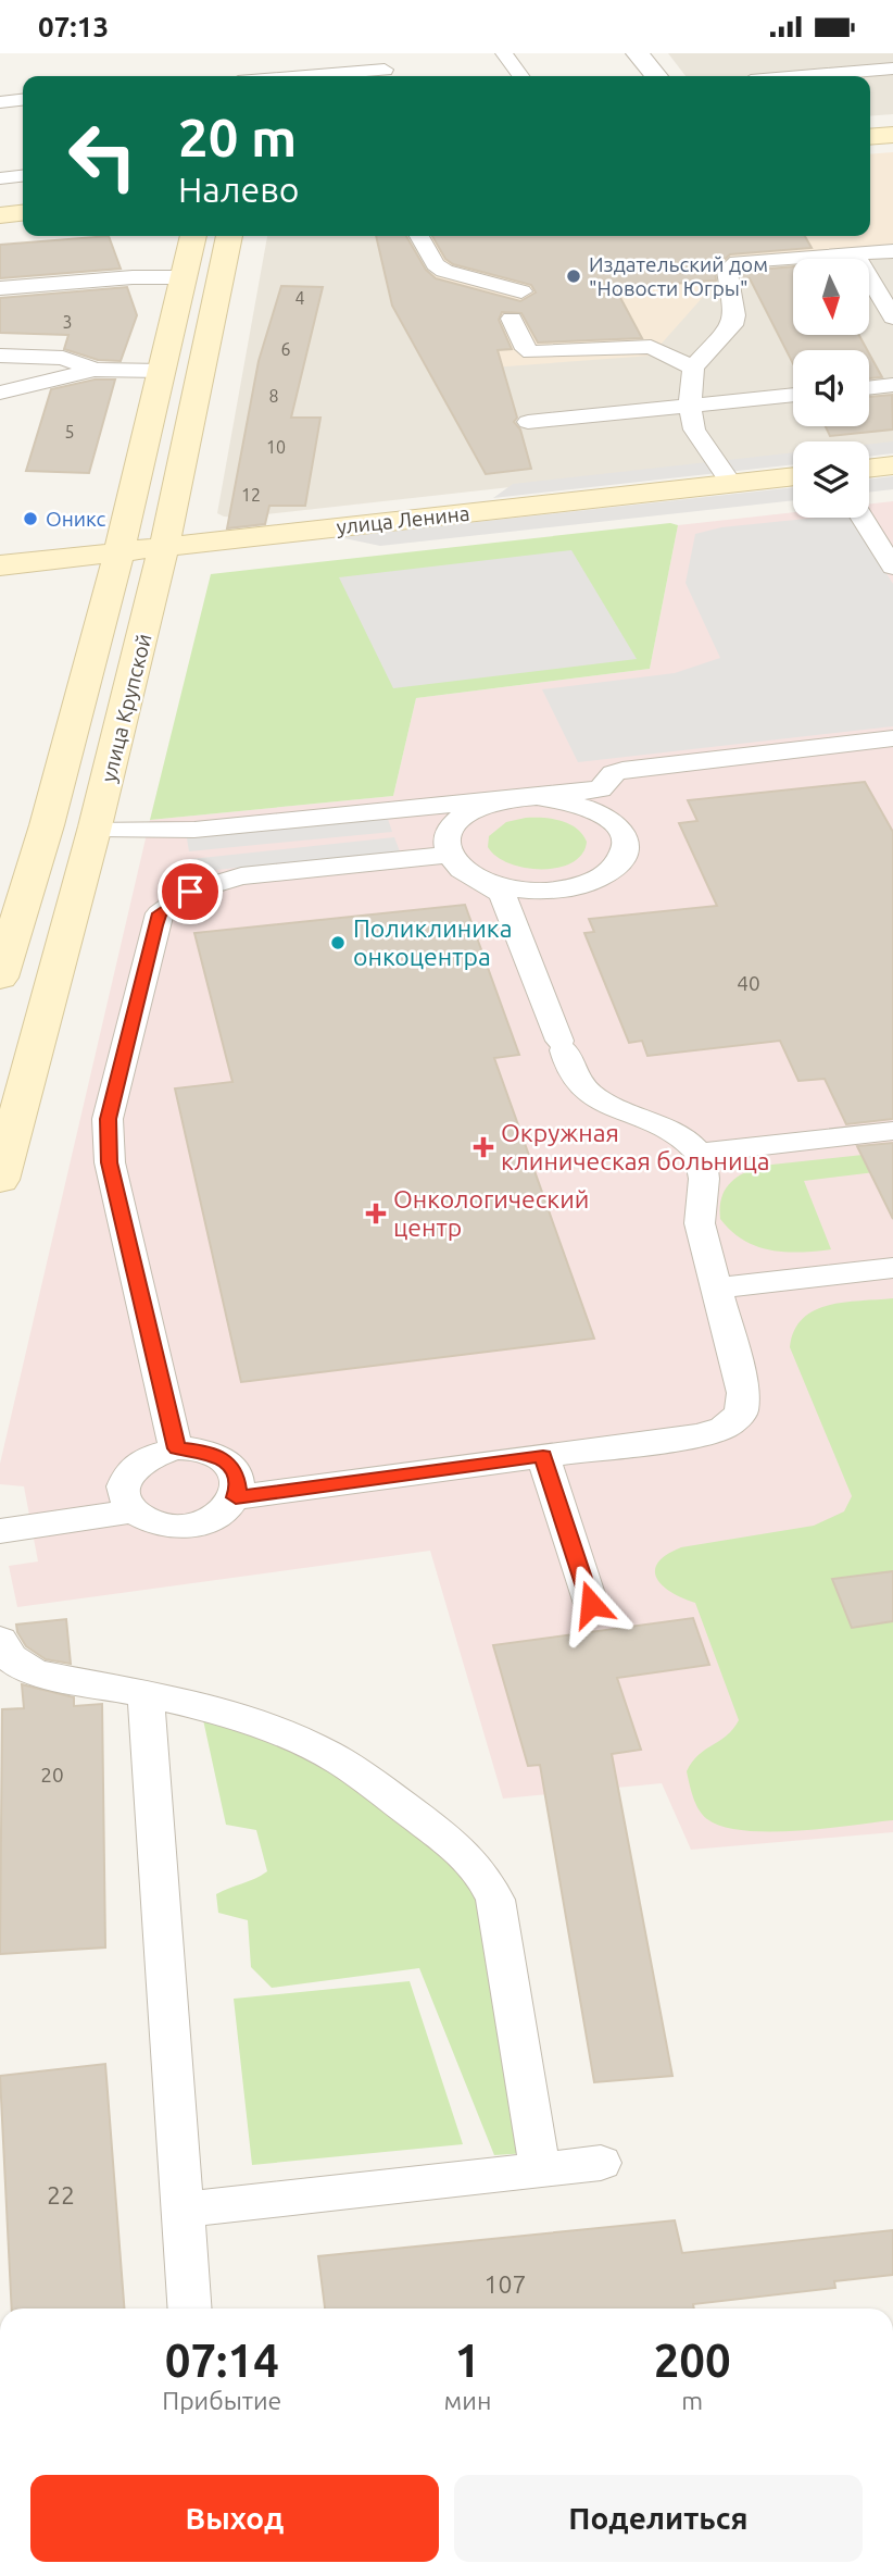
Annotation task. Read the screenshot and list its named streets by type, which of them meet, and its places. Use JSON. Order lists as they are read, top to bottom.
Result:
{
  "streets": {
    "main road": ["улица Ленина", "улица Крупской"]
  },
  "crossings": [
    ["улица Ленина", "улица Крупской"]
  ],
  "places": {
    "other": ["Издательский дом \"Новости Югры\"", "Оникс", "Поликлиника онкоцентра"],
    "health": ["Окружная клиническая больница", "Онкологический центр"]
  },
  "house_numbers": [
    "4",
    "3",
    "6",
    "8",
    "5",
    "10",
    "12",
    "40",
    "20",
    "22",
    "107"
  ],
  "north": "bottom",
  "page": {
    "status": "07:13",
    "turn": ["20 m", "Налево"],
    "eta": [
      "07:14",
      "Прибытие",
      "1",
      "мин",
      "200",
      "m"
    ],
    "buttons": ["Выход", "Поделиться"]
  }
}
